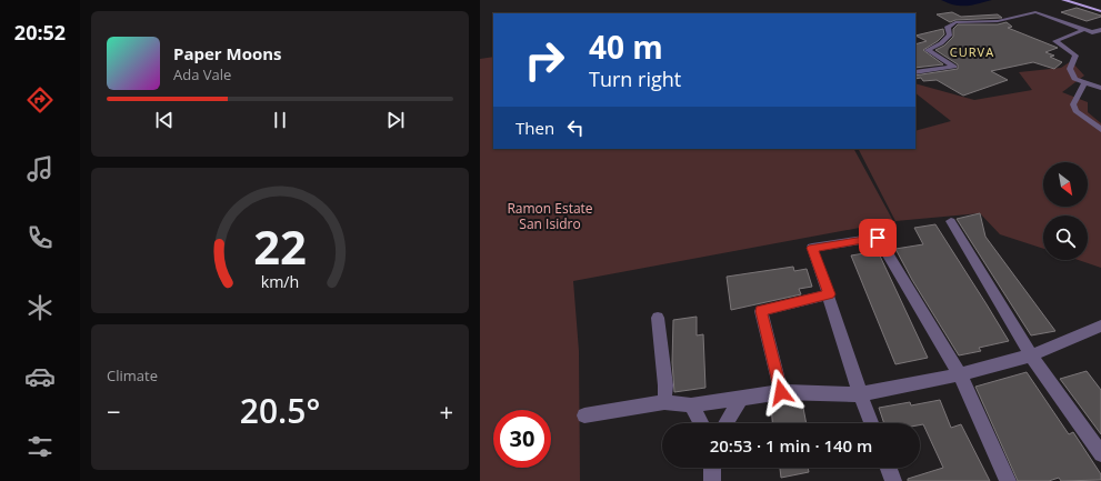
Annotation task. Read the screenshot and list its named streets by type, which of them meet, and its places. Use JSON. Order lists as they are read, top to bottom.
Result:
{
  "districts": ["CURVA"],
  "parks": ["Ramon Estate San Isidro"],
  "north": "bottom right",
  "page": {
    "tabs": "20:52",
    "turn": ["40 m", "Turn right"],
    "song": ["Paper Moons", "Ada Vale"],
    "then": "Then",
    "tile": "Climate",
    "heat": ["−", "20.5°", "+"],
    "limit": "30",
    "trip": "20:53 · 1 min · 140 m",
    "gauge": ["22", "km/h"]
  }
}
